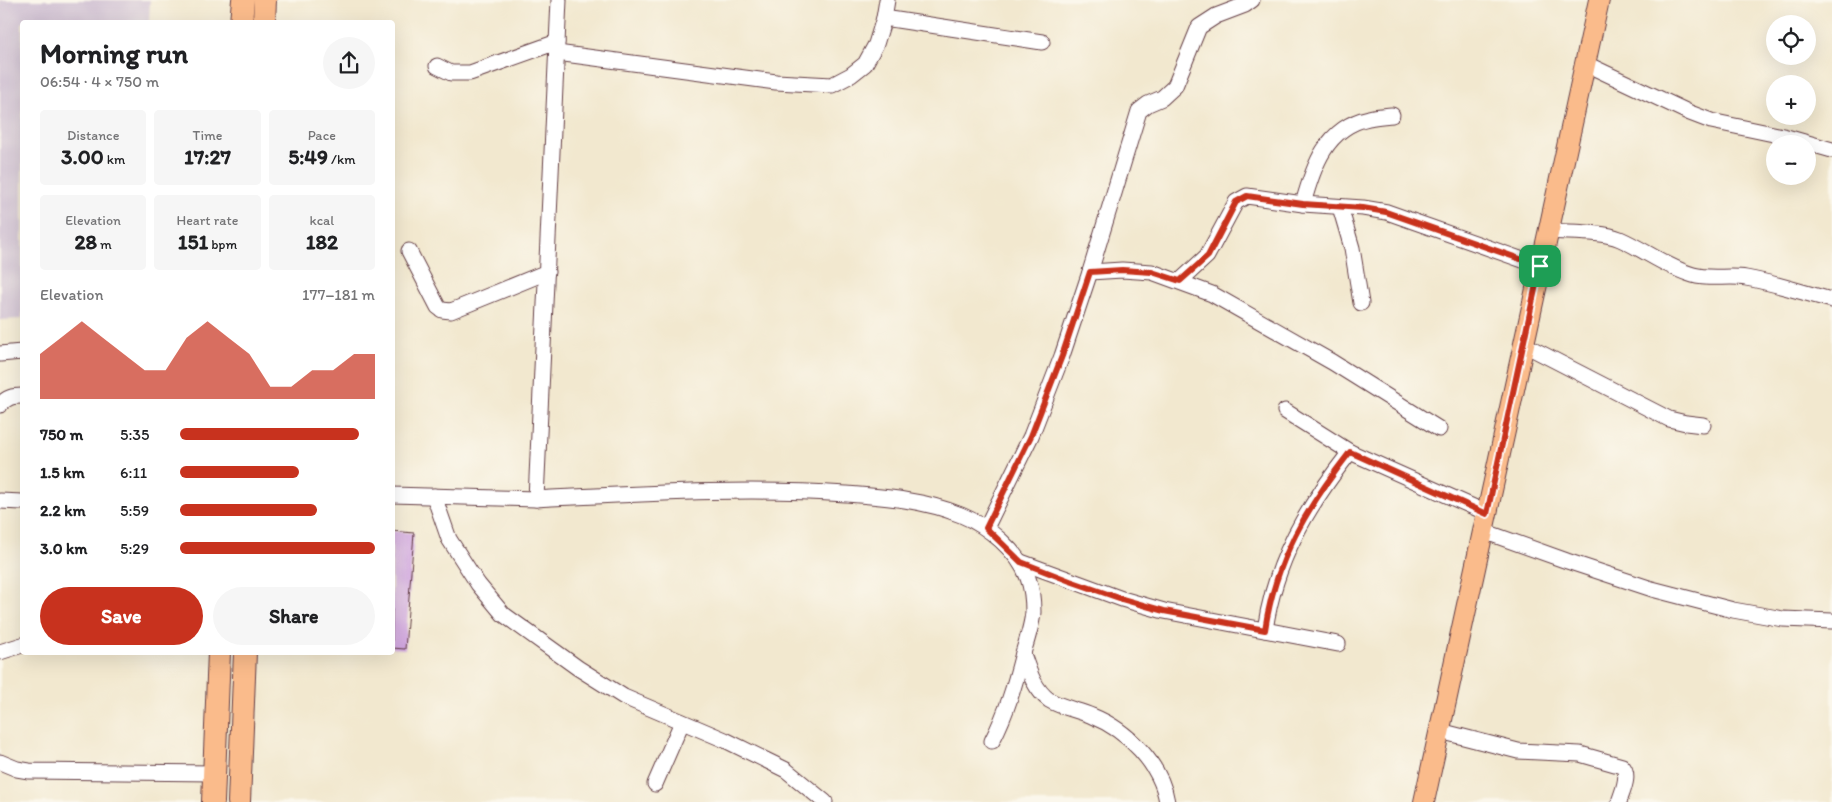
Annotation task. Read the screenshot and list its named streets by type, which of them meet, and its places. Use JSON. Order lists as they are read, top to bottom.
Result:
{
  "page": {
    "map_buttons": ["+", "−"],
    "heading": ["Morning run", "06:54 · 4 × 750 m"],
    "stats": [
      ["Distance", "3.00 km"],
      ["Time", "17:27"],
      ["Pace", "5:49 /km"],
      ["Elevation", "28 m"],
      ["Heart rate", "151 bpm"],
      ["kcal", "182"]
    ],
    "chart": ["Elevation", "177–181 m"],
    "list": [
      {
        "name": "750 m",
        "note": "5:35"
      },
      {
        "name": "1.5 km",
        "note": "6:11"
      },
      {
        "name": "2.2 km",
        "note": "5:59"
      },
      {
        "name": "3.0 km",
        "note": "5:29"
      }
    ],
    "buttons": ["Save", "Share"]
  }
}
